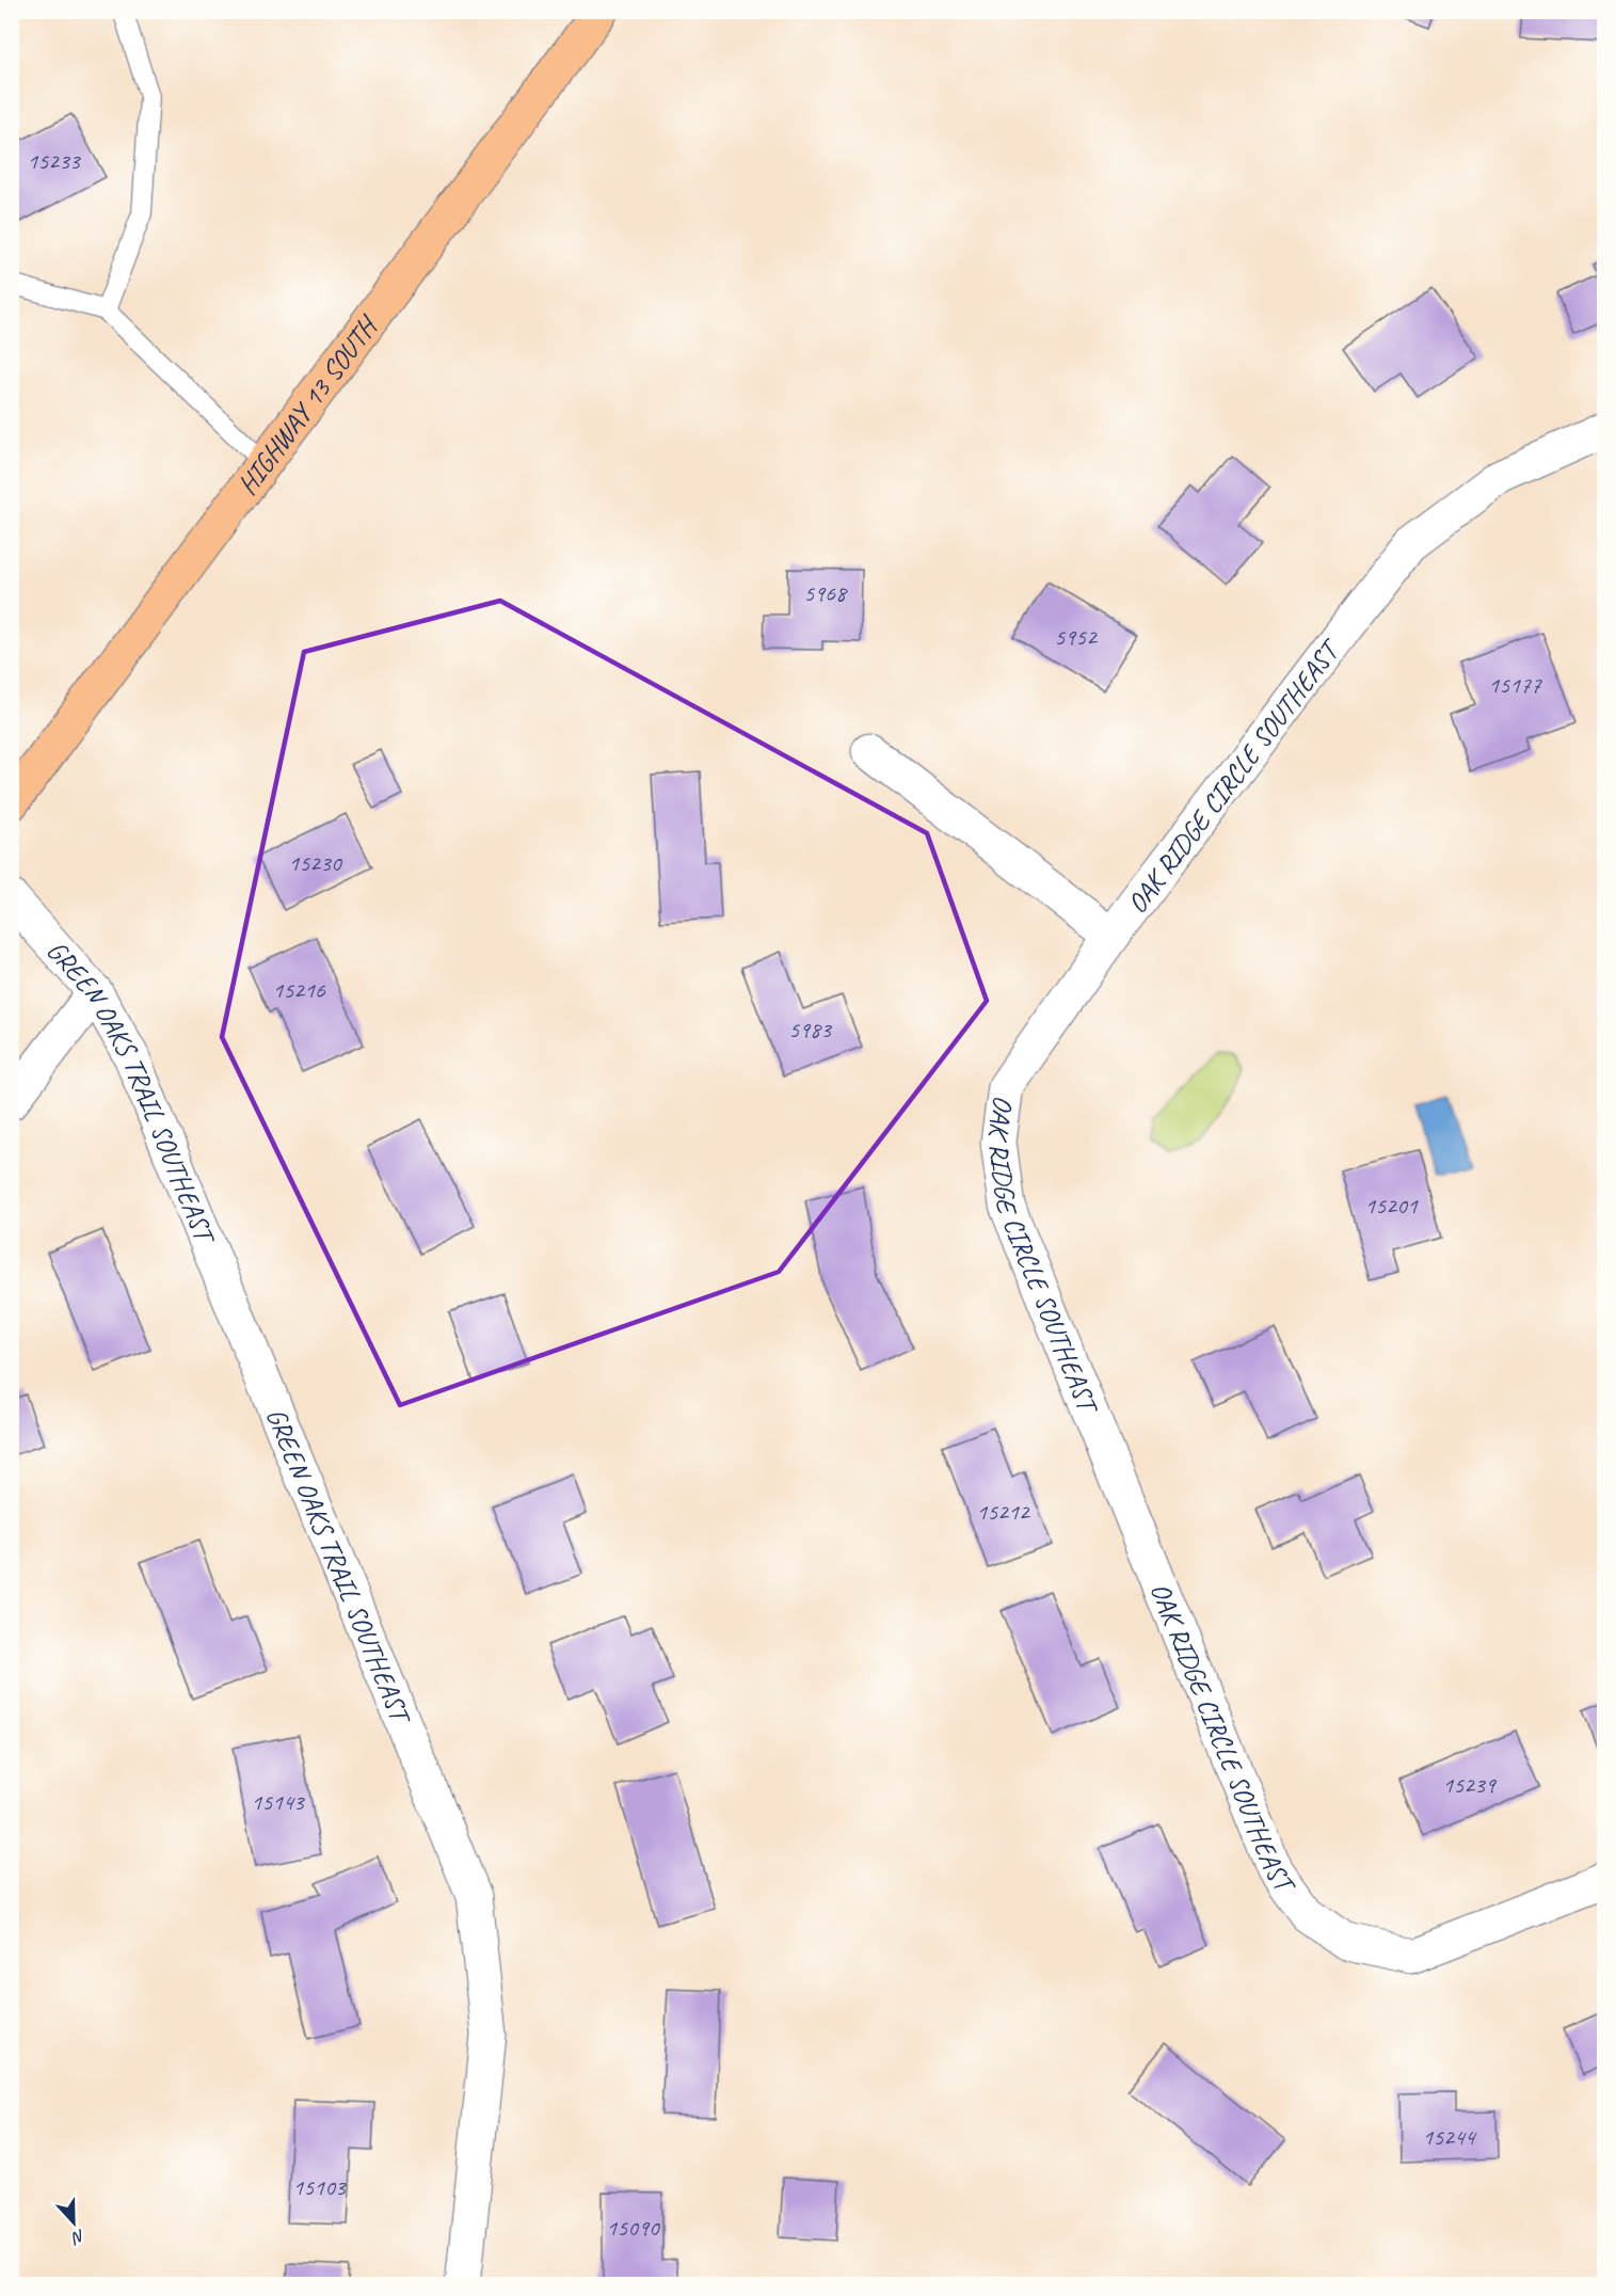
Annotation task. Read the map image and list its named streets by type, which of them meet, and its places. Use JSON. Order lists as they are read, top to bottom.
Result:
{
  "streets": {
    "main road": ["HIGHWAY 13 SOUTH"],
    "street": ["OAK RIDGE CIRCLE SOUTHEAST", "GREEN OAKS TRAIL SOUTHEAST"]
  },
  "house_numbers": [
    "15233",
    "5968",
    "5952",
    "15177",
    "15230",
    "15216",
    "5983",
    "15201",
    "15212",
    "15239",
    "15143",
    "15244",
    "15103",
    "15090"
  ],
  "north": "bottom"
}
